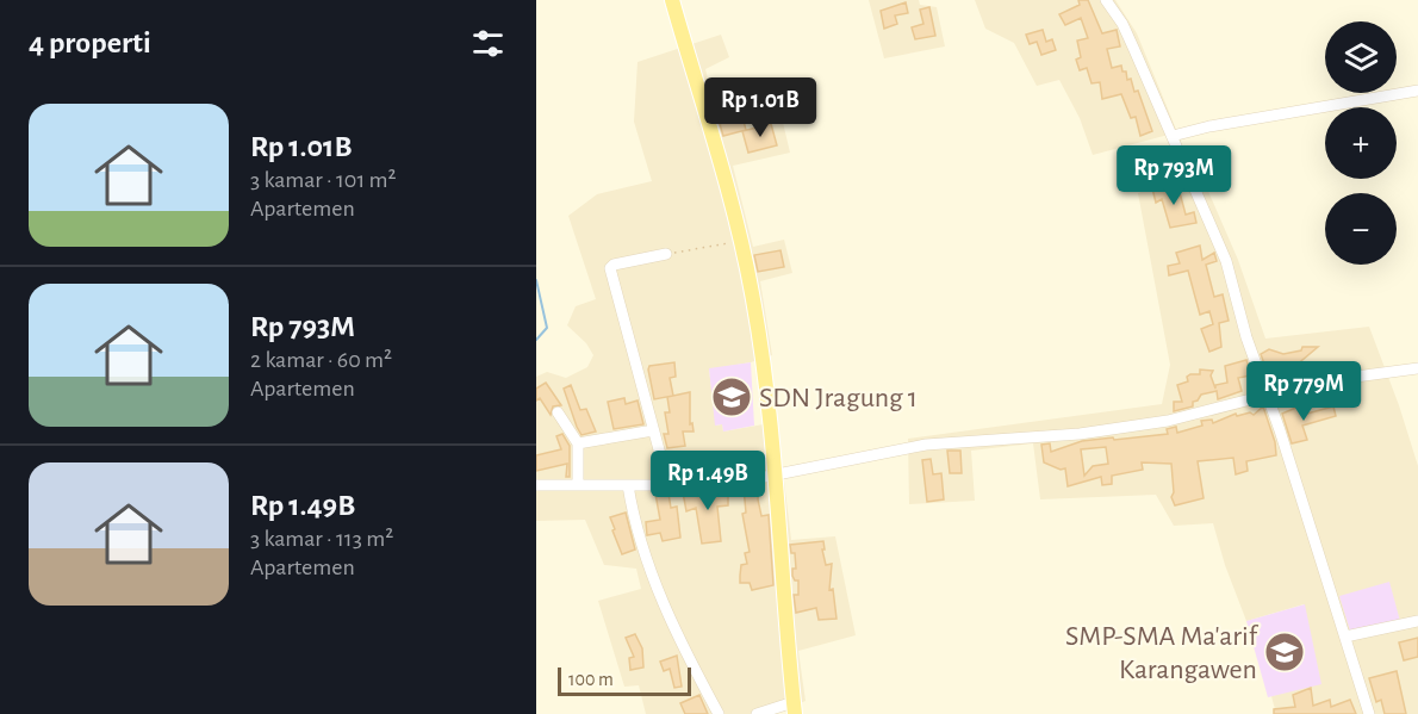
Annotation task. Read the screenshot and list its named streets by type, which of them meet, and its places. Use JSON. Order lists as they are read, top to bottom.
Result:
{
  "places": {
    "school or university": ["SDN Jragung 1", "SMP-SMA Ma'arif Karangawen"]
  },
  "scale_bar": "100 m",
  "page": {
    "heading": "4 properti",
    "map_buttons": ["+", "−"],
    "price": [
      "Rp 1.01B",
      "Rp 793M",
      "Rp 779M",
      "Rp 1.49B"
    ],
    "list": [
      {
        "name": "Rp 1.01B",
        "note": "3 kamar · 101 m² · Apartemen"
      },
      {
        "name": "Rp 793M",
        "note": "2 kamar · 60 m² · Apartemen"
      },
      {
        "name": "Rp 1.49B",
        "note": "3 kamar · 113 m² · Apartemen"
      }
    ],
    "scale": "100 m"
  }
}
